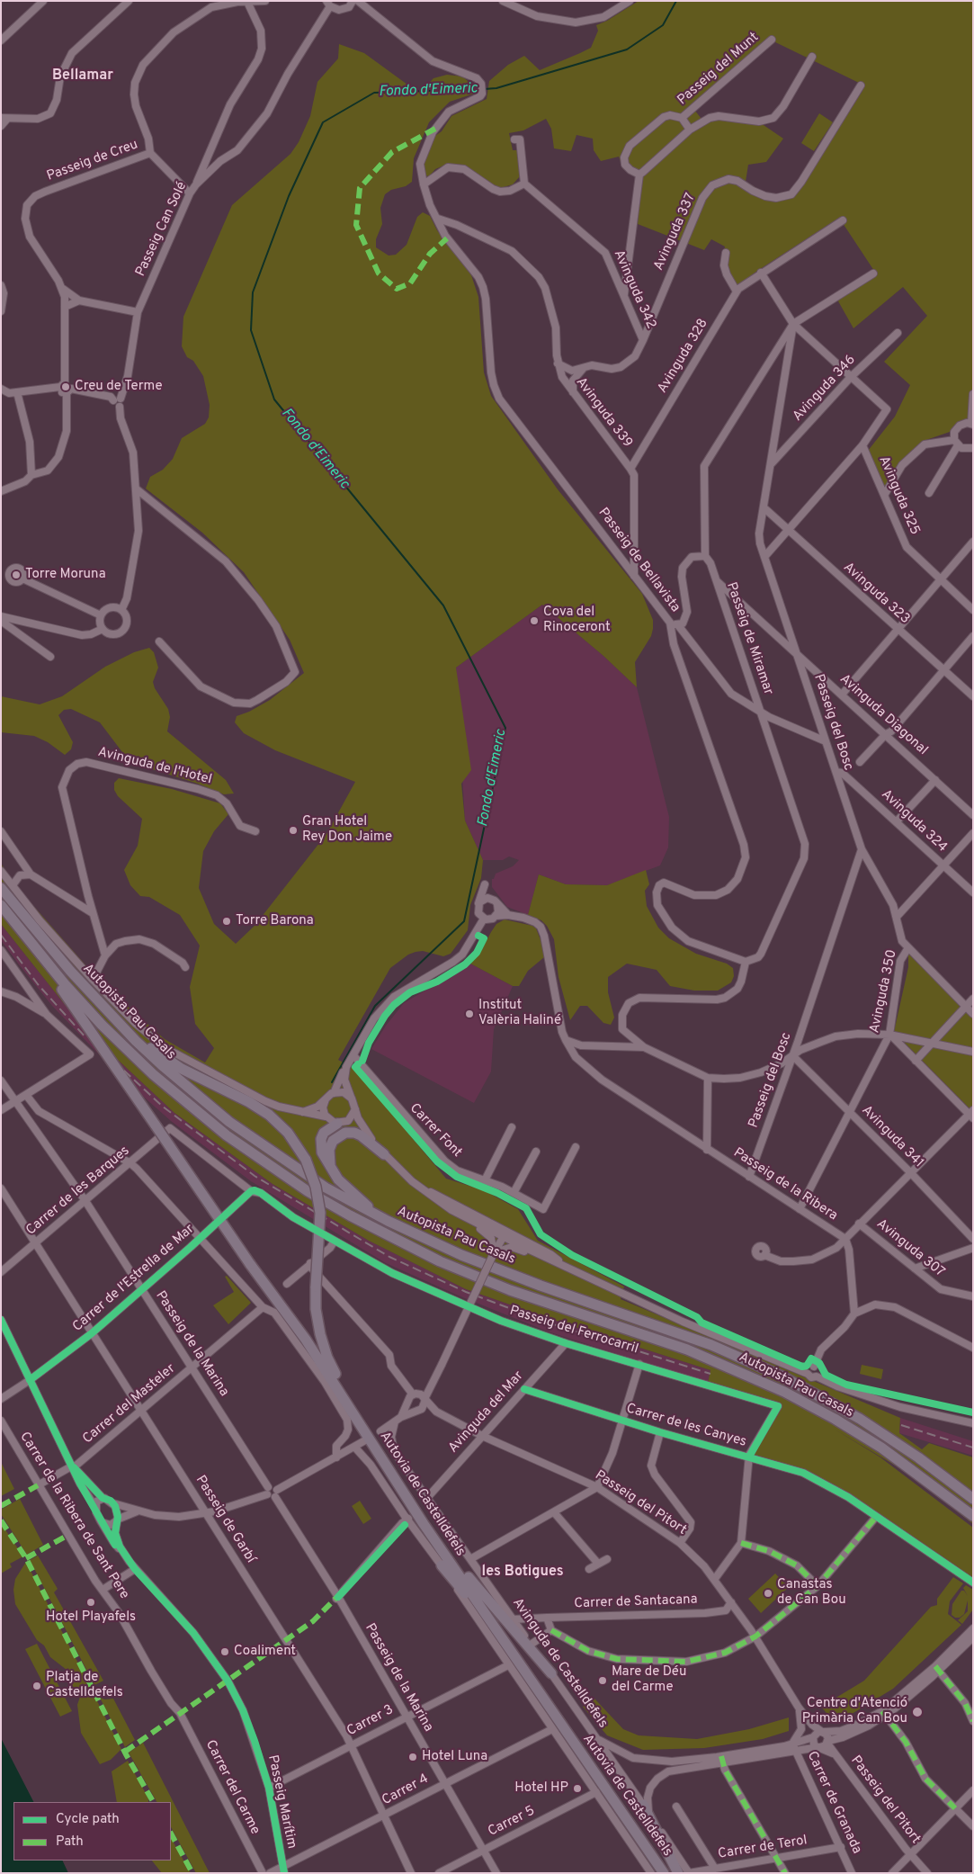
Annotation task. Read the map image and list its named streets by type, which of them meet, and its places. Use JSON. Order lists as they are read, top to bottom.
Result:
{
  "streets": {
    "highway": ["Autopista Pau Casals", "Autovia de Castelldefels"],
    "street": [
      "Passeig del Munt",
      "Passeig de Creu",
      "Passeig Can Solé",
      "Avinguda 337",
      "Avinguda 342",
      "Avinguda 328",
      "Avinguda 346",
      "Avinguda 339",
      "Avinguda 325",
      "Passeig de Bellavista",
      "Avinguda 323",
      "Passeig de Miramar",
      "Avinguda Diagonal",
      "Passeig del Bosc",
      "Avinguda de l'Hotel",
      "Avinguda 324",
      "Avinguda 350",
      "Carrer Font",
      "Avinguda 341",
      "Passeig de la Ribera",
      "Carrer de les Barques",
      "Avinguda 307",
      "Carrer de l'Estrella de Mar",
      "Passeig del Ferrocarril",
      "Passeig de la Marina",
      "Carrer del Masteler",
      "Avinguda del Mar",
      "Carrer de les Canyes",
      "Passeig del Pitort",
      "Carrer de la Ribera de Sant Pere",
      "Passeig de Garbí",
      "Carrer de Santacana",
      "Avinguda de Castelldefels",
      "Carrer 3",
      "Carrer del Carme",
      "Carrer 4",
      "Passeig Marítim",
      "Carrer de Granada",
      "Carrer 5",
      "Carrer de Terol"
    ]
  },
  "crossings": [
    ["Avinguda 337", "Avinguda 342"],
    ["Avinguda 342", "Avinguda 339"],
    ["Avinguda 328", "Avinguda 339"],
    ["Avinguda 346", "Passeig del Bosc"],
    ["Avinguda 339", "Passeig de Bellavista"],
    ["Passeig de Bellavista", "Passeig de Miramar"],
    ["Avinguda 323", "Passeig del Bosc"],
    ["Passeig de Miramar", "Avinguda Diagonal"],
    ["Passeig de Miramar", "Passeig del Bosc"],
    ["Avinguda Diagonal", "Passeig del Bosc"],
    ["Passeig del Bosc", "Avinguda 324"],
    ["Passeig del Bosc", "Avinguda 350"],
    ["Passeig del Bosc", "Avinguda 341"],
    ["Passeig del Bosc", "Passeig de la Ribera"],
    ["Avinguda 350", "Avinguda 341"],
    ["Avinguda 350", "Passeig de la Ribera"],
    ["Autopista Pau Casals", "Autovia de Castelldefels"],
    ["Carrer de les Barques", "Passeig del Ferrocarril"],
    ["Carrer de les Barques", "Passeig de la Marina"],
    ["Carrer de les Barques", "Passeig de Garbí"],
    ["Carrer de l'Estrella de Mar", "Passeig del Ferrocarril"],
    ["Carrer de l'Estrella de Mar", "Passeig de la Marina"],
    ["Carrer de l'Estrella de Mar", "Passeig de Garbí"],
    ["Passeig del Ferrocarril", "Avinguda del Mar"],
    ["Passeig del Ferrocarril", "Carrer de les Canyes"],
    ["Passeig de la Marina", "Carrer del Masteler"],
    ["Passeig de la Marina", "Carrer 3"],
    ["Passeig de la Marina", "Carrer 4"],
    ["Passeig de la Marina", "Carrer 5"],
    ["Carrer del Masteler", "Carrer de la Ribera de Sant Pere"],
    ["Carrer del Masteler", "Passeig de Garbí"],
    ["Avinguda del Mar", "Carrer de les Canyes"],
    ["Avinguda del Mar", "Passeig del Pitort"],
    ["Avinguda del Mar", "Avinguda de Castelldefels"],
    ["Passeig del Pitort", "Carrer de Santacana"],
    ["Carrer de la Ribera de Sant Pere", "Carrer del Carme"],
    ["Passeig de Garbí", "Carrer 3"],
    ["Passeig de Garbí", "Carrer 4"],
    ["Carrer de Santacana", "Avinguda de Castelldefels"],
    ["Avinguda de Castelldefels", "Carrer de Terol"],
    ["Carrer 3", "Passeig Marítim"],
    ["Carrer 4", "Passeig Marítim"],
    ["Carrer de Granada", "Carrer de Terol"]
  ],
  "districts": ["Bellamar", "les Botigues"],
  "water": ["Fondo d'Eimeric"],
  "places": [
    "Creu de Terme",
    "Torre Moruna",
    "Cova del Rinoceront",
    "Gran Hotel Rey Don Jaime",
    "Torre Barona",
    "Institut Valèria Haliné",
    "Canastas de Can Bou",
    "Hotel Playafels",
    "Coaliment",
    "Mare de Déu del Carme",
    "Platja de Castelldefels",
    "Centre d'Atenció Primària Can Bou",
    "Hotel Luna",
    "Hotel HP"
  ],
  "legend": ["Cycle path", "Path"]
}
